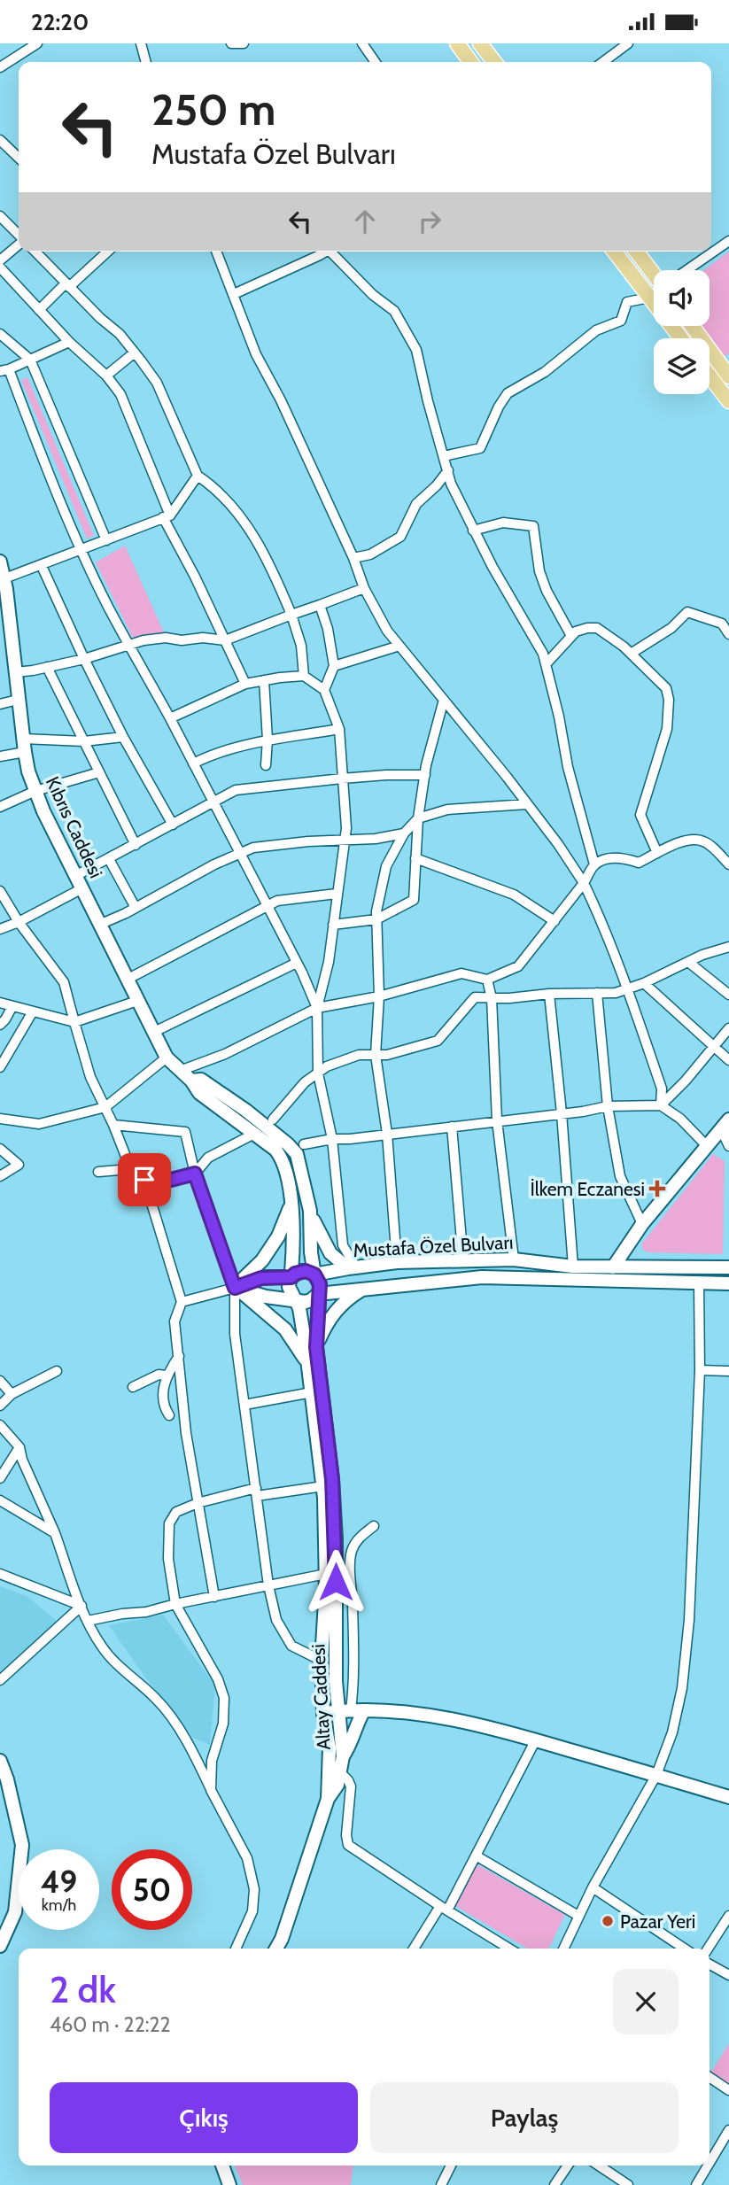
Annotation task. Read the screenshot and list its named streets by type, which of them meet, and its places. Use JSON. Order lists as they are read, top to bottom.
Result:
{
  "streets": {
    "main road": ["Kıbrıs Caddesi", "Mustafa Özel Bulvarı", "Altay Caddesi"]
  },
  "crossings": [
    ["Kıbrıs Caddesi", "Mustafa Özel Bulvarı"],
    ["Kıbrıs Caddesi", "Altay Caddesi"],
    ["Mustafa Özel Bulvarı", "Altay Caddesi"]
  ],
  "places": {
    "health": ["İlkem Eczanesi"],
    "other": ["Pazar Yeri"]
  },
  "page": {
    "status": "22:20",
    "turn": ["250 m", "Mustafa Özel Bulvarı"],
    "speed": "49 km/h",
    "limit": "50",
    "heading": ["2 dk", "460 m · 22:22"],
    "buttons": ["Çıkış", "Paylaş"]
  }
}
